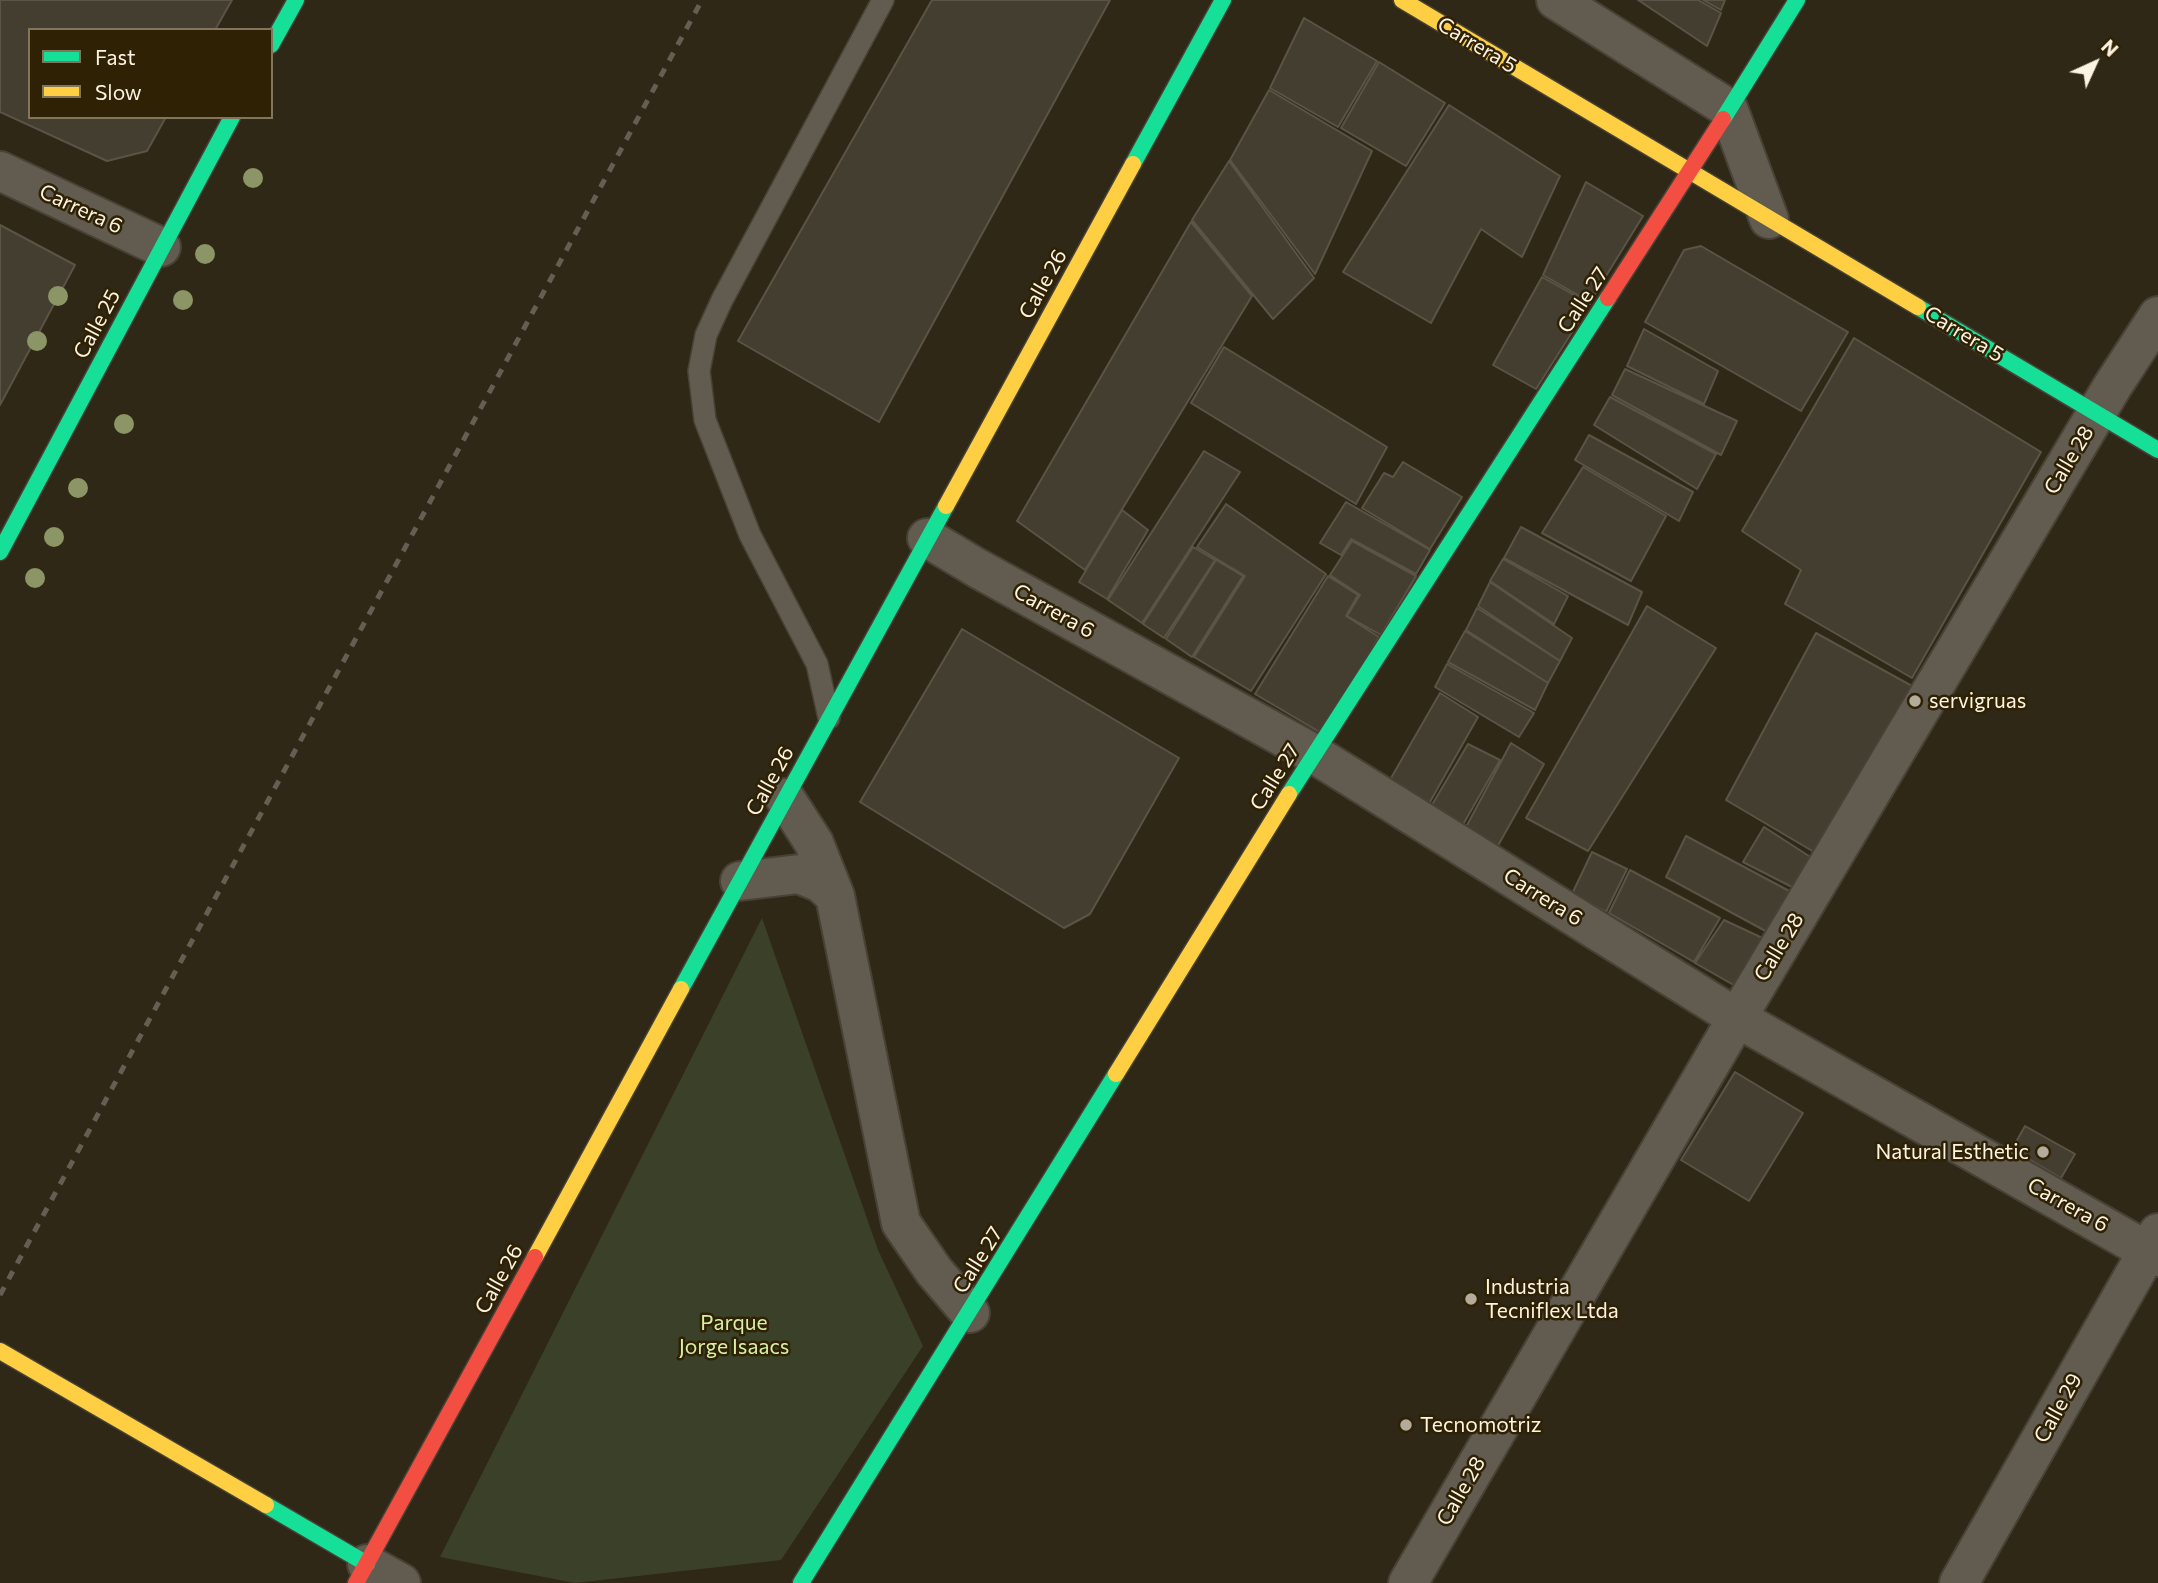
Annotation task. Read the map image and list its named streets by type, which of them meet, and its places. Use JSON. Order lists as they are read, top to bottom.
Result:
{
  "streets": {
    "main road": [
      "Carrera 5",
      "Calle 26",
      "Calle 27",
      "Calle 25"
    ],
    "street": ["Carrera 6", "Calle 28", "Calle 29"]
  },
  "crossings": [
    ["Carrera 5", "Calle 27"],
    ["Carrera 5", "Calle 28"],
    ["Carrera 6", "Calle 26"],
    ["Carrera 6", "Calle 27"],
    ["Carrera 6", "Calle 25"],
    ["Carrera 6", "Calle 28"],
    ["Carrera 6", "Calle 29"]
  ],
  "parks": ["Parque Jorge Isaacs"],
  "places": [
    "servigruas",
    "Natural Esthetic",
    "Industria Tecniflex Ltda",
    "Tecnomotriz"
  ],
  "legend": ["Fast", "Slow"],
  "north": "top right"
}
